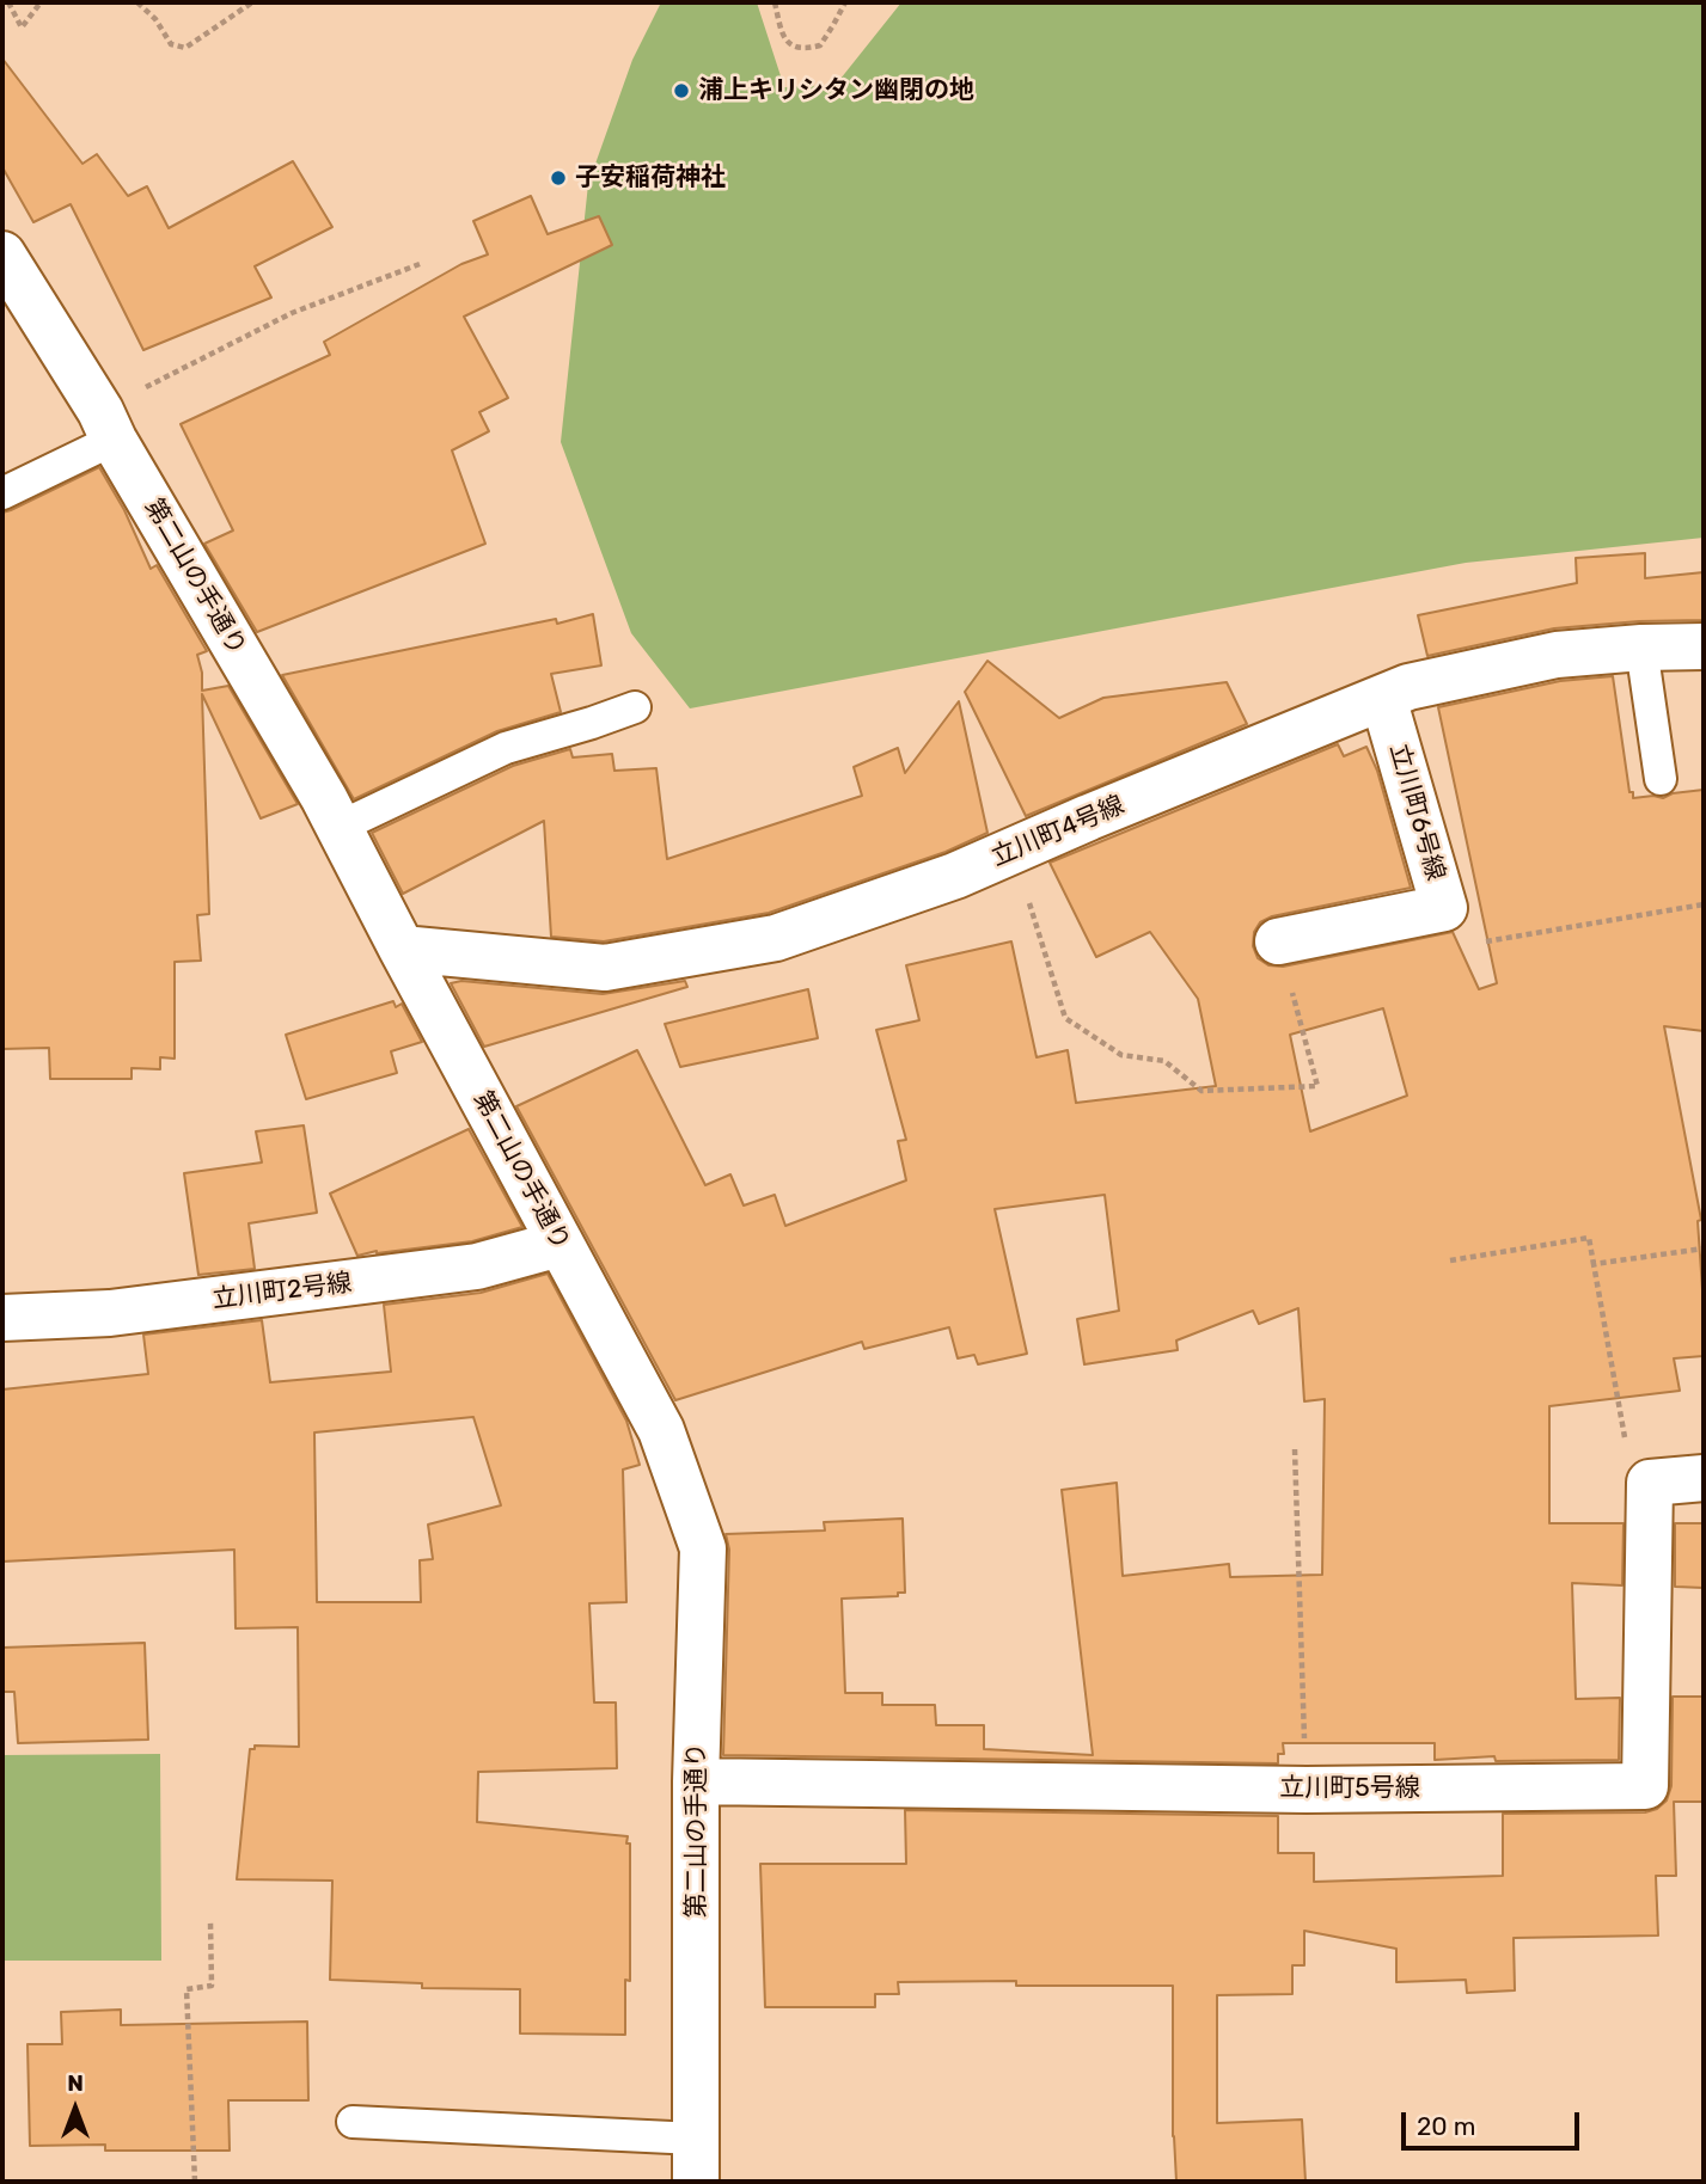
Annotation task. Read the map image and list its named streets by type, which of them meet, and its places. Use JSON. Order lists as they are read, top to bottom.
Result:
{
  "streets": {
    "street": [
      "第二山の手通り",
      "立川町6号線",
      "立川町4号線",
      "立川町2号線",
      "立川町5号線"
    ]
  },
  "crossings": [
    ["第二山の手通り", "立川町4号線"],
    ["第二山の手通り", "立川町2号線"],
    ["第二山の手通り", "立川町5号線"],
    ["立川町6号線", "立川町4号線"]
  ],
  "places": ["浦上キリシタン幽閉の地", "子安稲荷神社"],
  "scale_bar": "20 m",
  "north": "top"
}
